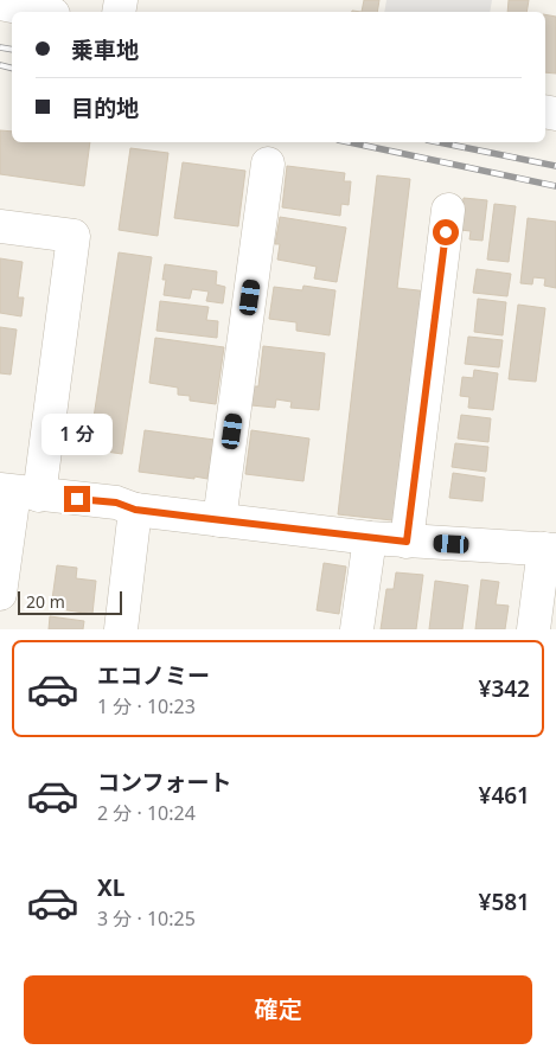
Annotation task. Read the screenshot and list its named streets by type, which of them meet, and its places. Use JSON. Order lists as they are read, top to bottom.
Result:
{
  "scale_bar": "20 m",
  "page": {
    "banner": ["乗車地", "目的地"],
    "bubble": "1 分",
    "scale": "20 m",
    "list": [
      {
        "name": "エコノミー",
        "note": "1 分 · 10:23",
        "value": "¥342"
      },
      {
        "name": "コンフォート",
        "note": "2 分 · 10:24",
        "value": "¥461"
      },
      {
        "name": "XL",
        "note": "3 分 · 10:25",
        "value": "¥581"
      }
    ],
    "buttons": "確定"
  }
}
